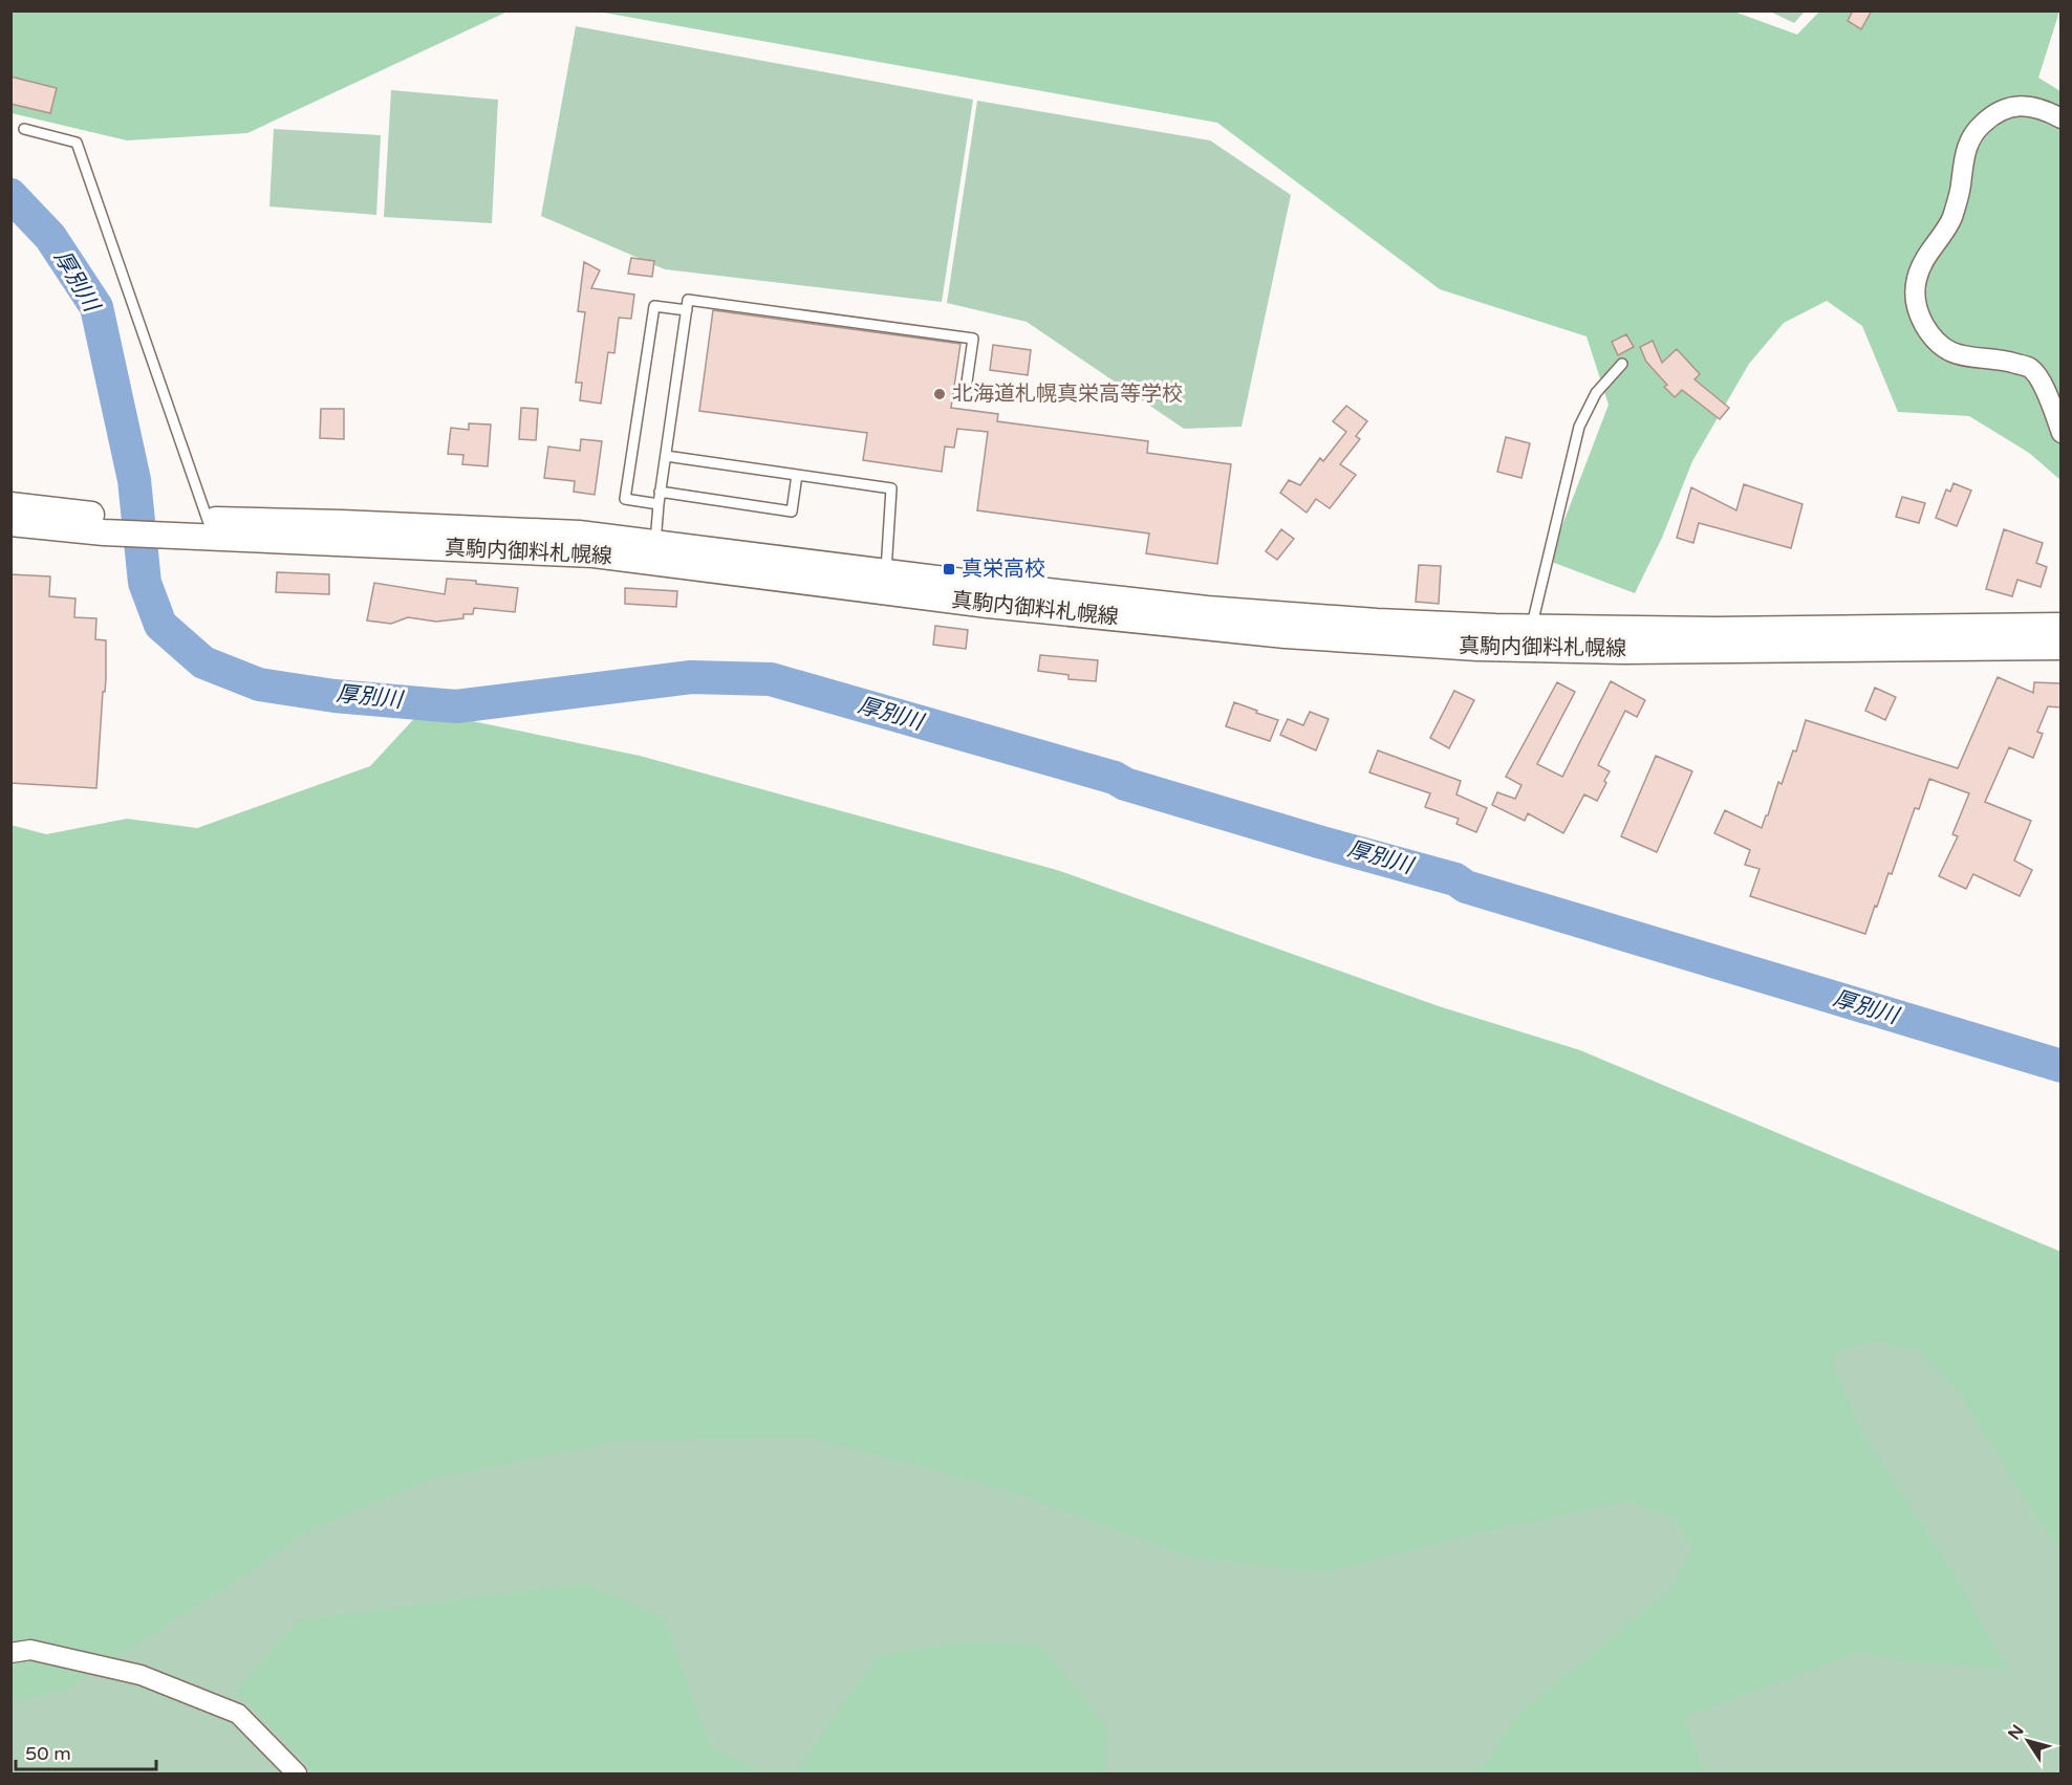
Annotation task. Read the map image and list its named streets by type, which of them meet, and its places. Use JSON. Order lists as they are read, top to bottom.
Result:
{
  "streets": {
    "main road": ["真駒内御料札幌線"]
  },
  "water": ["厚別川"],
  "places": {
    "other": ["北海道札幌真栄高等学校"],
    "transit": ["真栄高校"]
  },
  "scale_bar": "50 m",
  "north": "top left"
}
